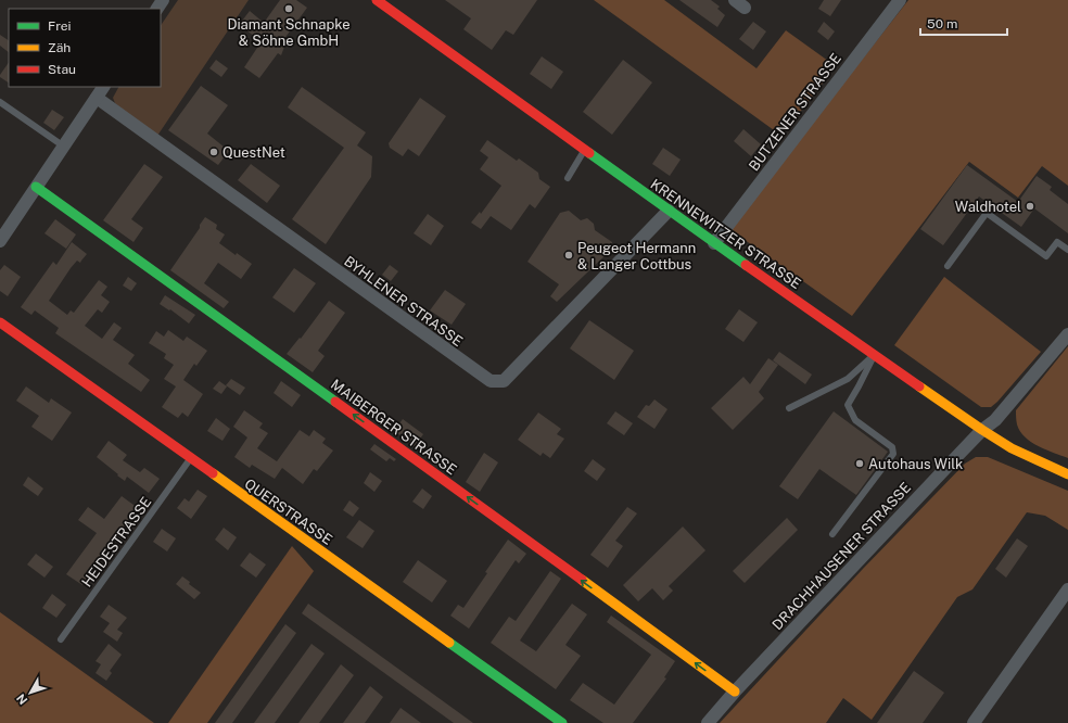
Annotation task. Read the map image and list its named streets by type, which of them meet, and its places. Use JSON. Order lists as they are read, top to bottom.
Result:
{
  "streets": {
    "street": [
      "BUTZENER STRASSE",
      "KRENNEWITZER STRASSE",
      "BYHLENER STRASSE",
      "MAIBERGER STRASSE",
      "QUERSTRASSE",
      "DRACHHAUSENER STRASSE"
    ],
    "lane": ["HEIDESTRASSE"]
  },
  "crossings": [
    ["BUTZENER STRASSE", "KRENNEWITZER STRASSE"],
    ["KRENNEWITZER STRASSE", "BYHLENER STRASSE"],
    ["KRENNEWITZER STRASSE", "DRACHHAUSENER STRASSE"],
    ["MAIBERGER STRASSE", "DRACHHAUSENER STRASSE"],
    ["QUERSTRASSE", "HEIDESTRASSE"]
  ],
  "one_way": ["MAIBERGER STRASSE"],
  "places": [
    "Diamant Schnapke & Söhne GmbH",
    "QuestNet",
    "Waldhotel",
    "Peugeot Hermann & Langer Cottbus",
    "Autohaus Wilk"
  ],
  "legend": ["Frei", "Zäh", "Stau"],
  "scale_bar": "50 m",
  "north": "bottom left"
}
